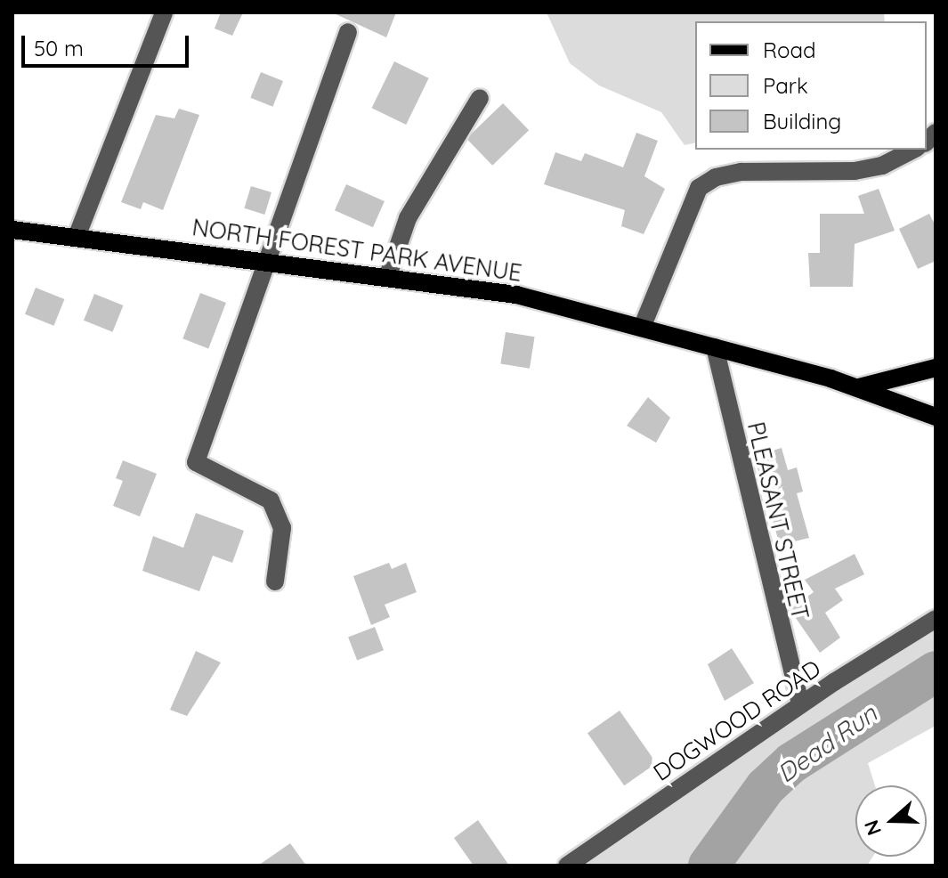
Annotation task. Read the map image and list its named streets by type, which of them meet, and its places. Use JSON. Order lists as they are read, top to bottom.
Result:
{
  "streets": {
    "main road": ["NORTH FOREST PARK AVENUE"],
    "street": ["PLEASANT STREET", "DOGWOOD ROAD"]
  },
  "crossings": [
    ["NORTH FOREST PARK AVENUE", "PLEASANT STREET"],
    ["PLEASANT STREET", "DOGWOOD ROAD"]
  ],
  "water": ["Dead Run"],
  "legend": ["Road", "Park", "Building"],
  "scale_bar": "50 m",
  "north": "left"
}
